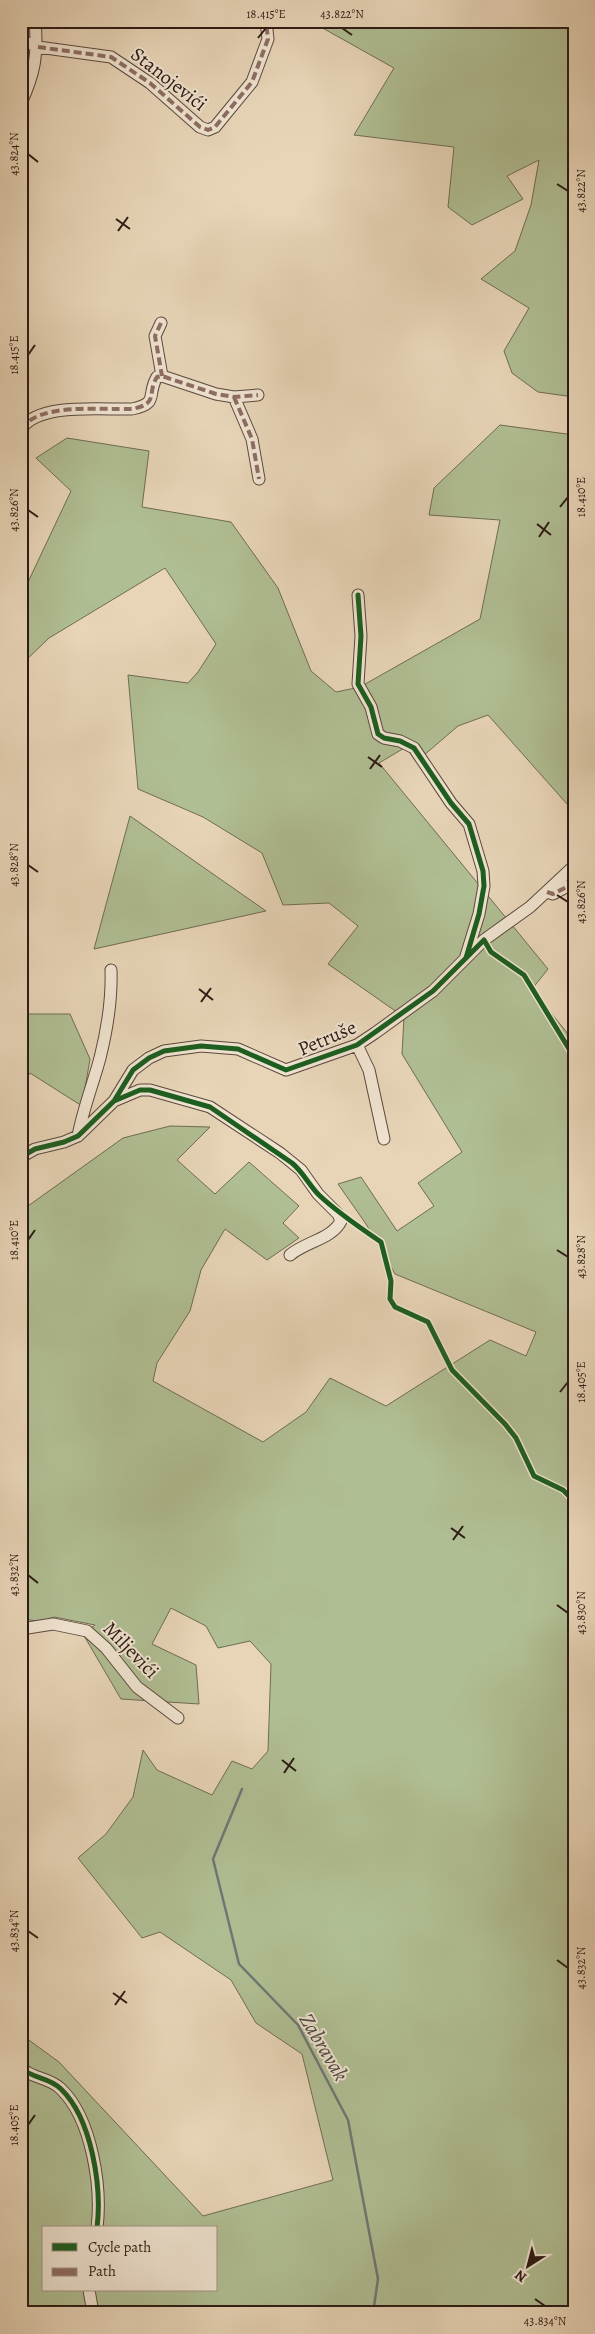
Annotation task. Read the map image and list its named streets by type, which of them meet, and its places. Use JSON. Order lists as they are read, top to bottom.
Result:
{
  "streets": {
    "street": ["Stanojevići", "Petruše", "Miljevići"]
  },
  "water": ["Zabravak"],
  "legend": ["Cycle path", "Path"],
  "north": "bottom left",
  "coordinates": [
    "18.415°E",
    "43.822°N",
    "43.824°N",
    "18.410°E",
    "43.826°N",
    "43.828°N",
    "18.405°E",
    "43.832°N",
    "43.830°N",
    "43.834°N"
  ]
}
